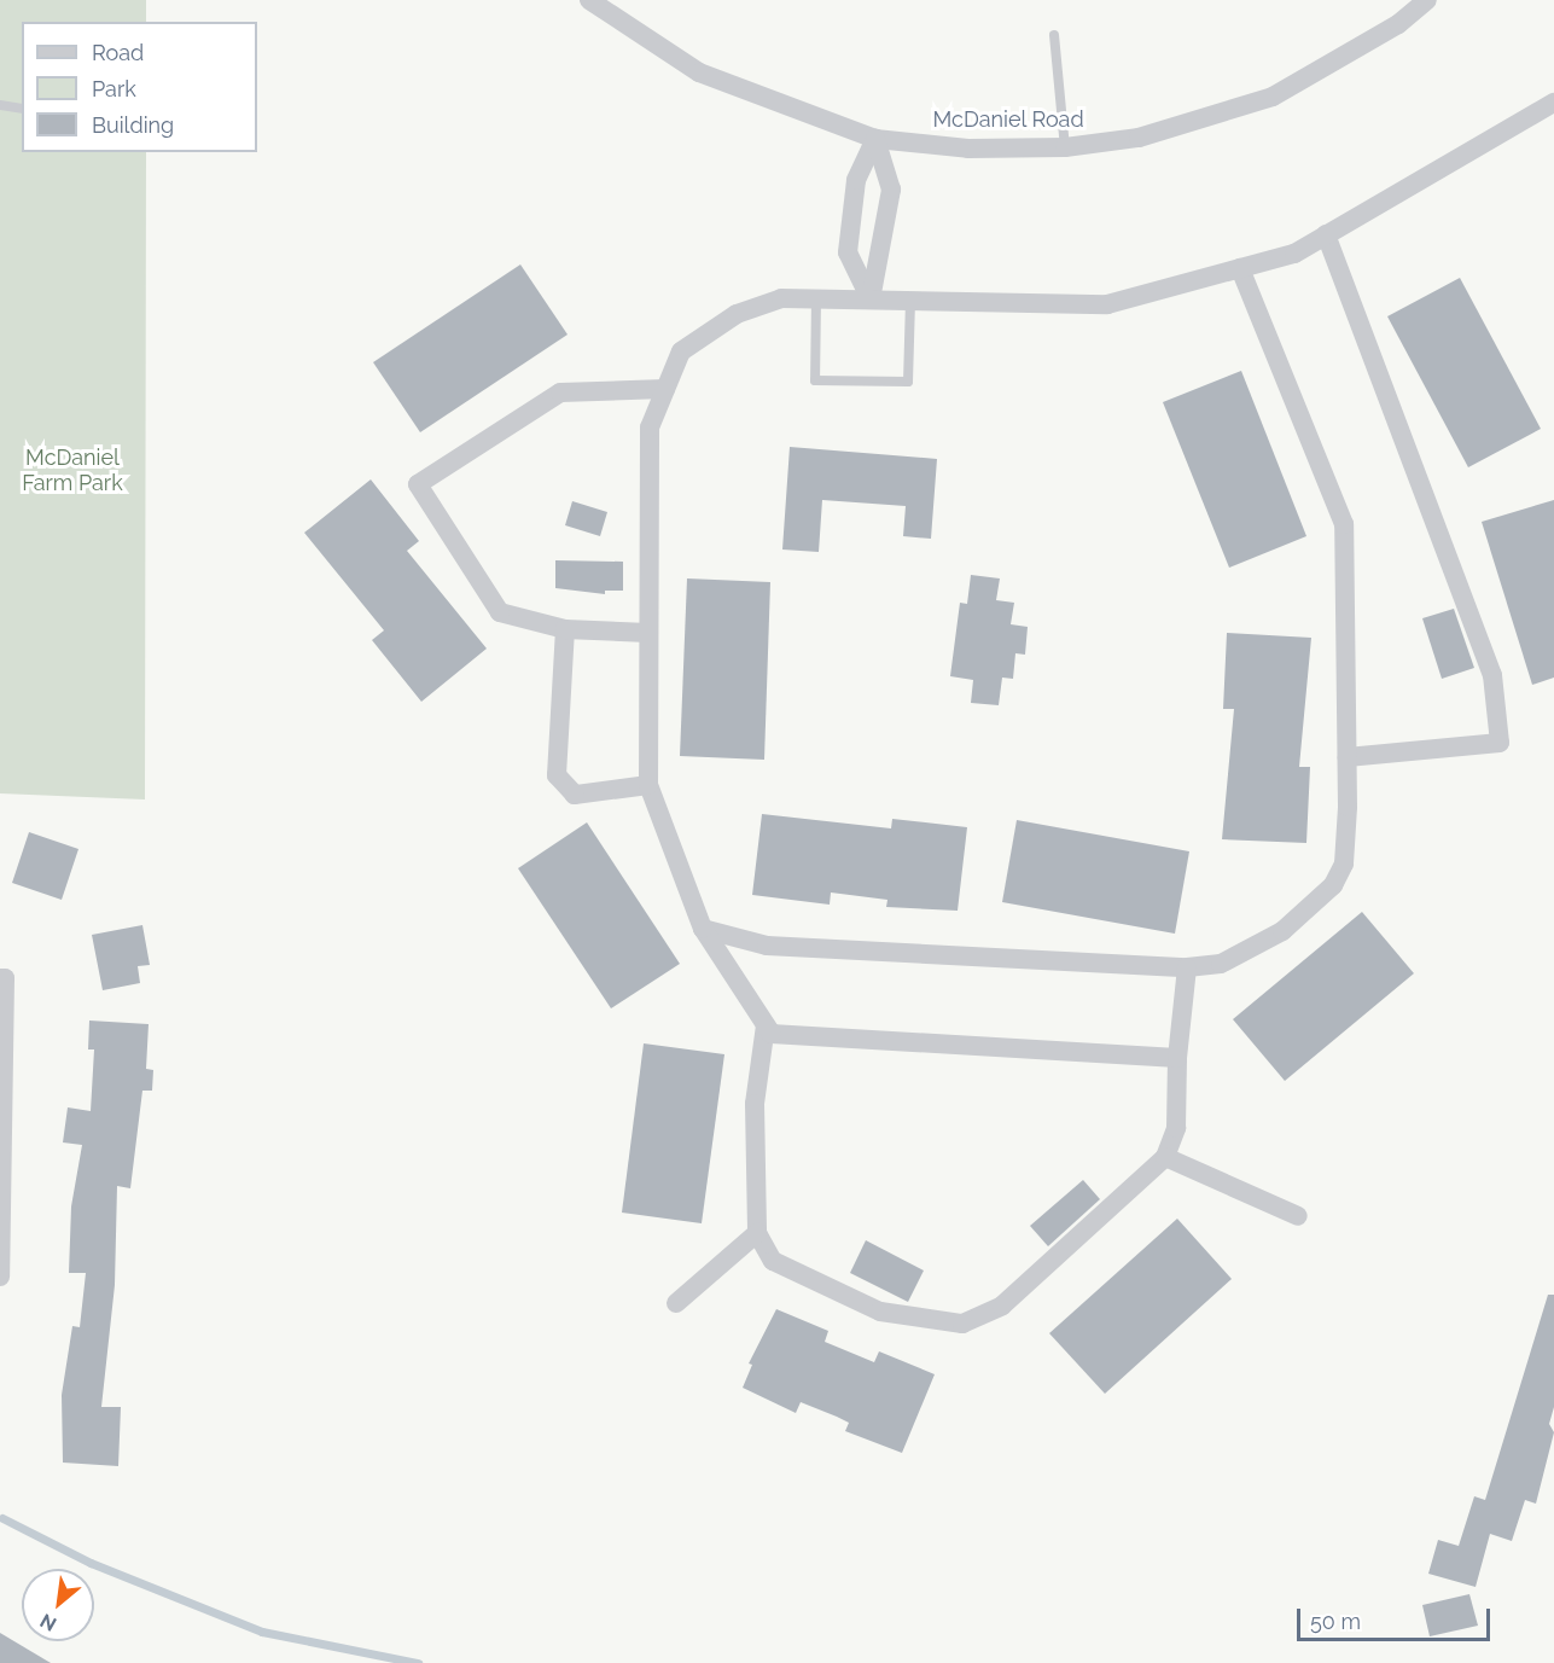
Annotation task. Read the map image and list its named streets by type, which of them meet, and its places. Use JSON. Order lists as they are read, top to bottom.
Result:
{
  "streets": {
    "street": ["McDaniel Road"]
  },
  "parks": ["McDaniel Farm Park"],
  "legend": ["Road", "Park", "Building"],
  "scale_bar": "50 m",
  "north": "bottom left"
}
